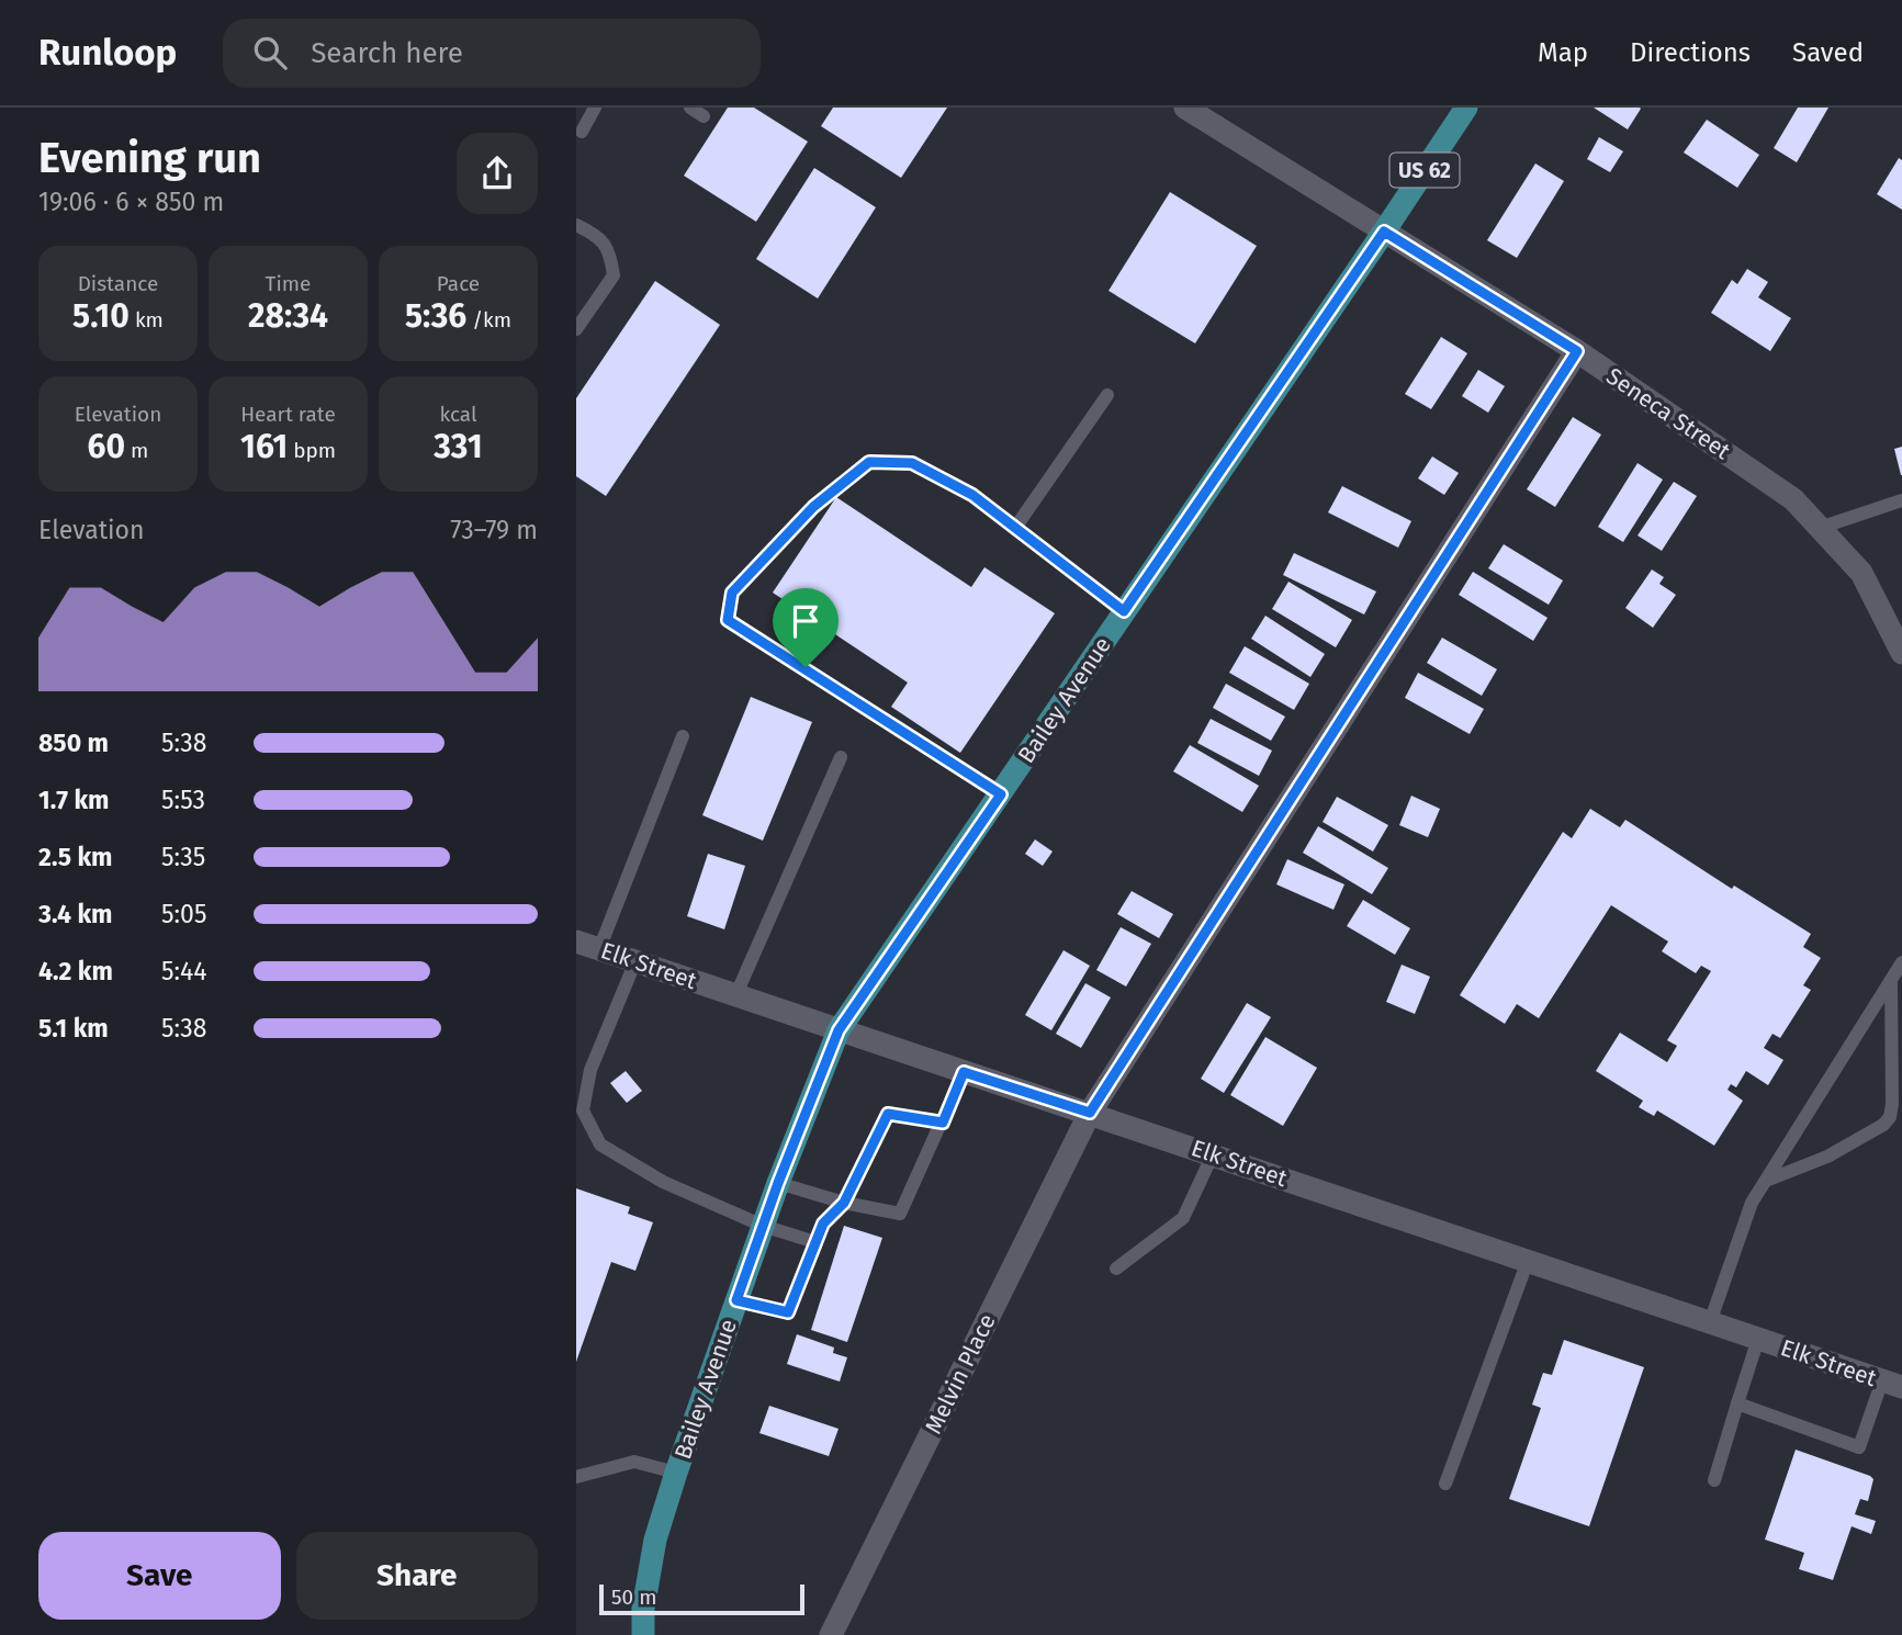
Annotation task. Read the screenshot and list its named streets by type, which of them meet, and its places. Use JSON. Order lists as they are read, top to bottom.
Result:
{
  "streets": {
    "main road": [
      "US 62",
      "Seneca Street",
      "Bailey Avenue",
      "Elk Street",
      "Melvin Place"
    ]
  },
  "crossings": [
    ["Seneca Street", "Bailey Avenue"],
    ["Seneca Street", "Melvin Place"],
    ["Bailey Avenue", "Elk Street"],
    ["Elk Street", "Melvin Place"]
  ],
  "scale_bar": "50 m",
  "page": {
    "header": "Runloop",
    "search": "Search here",
    "nav": ["Map", "Directions", "Saved"],
    "heading": ["Evening run", "19:06 · 6 × 850 m"],
    "stats": [
      ["Distance", "5.10 km"],
      ["Time", "28:34"],
      ["Pace", "5:36 /km"],
      ["Elevation", "60 m"],
      ["Heart rate", "161 bpm"],
      ["kcal", "331"]
    ],
    "chart": ["Elevation", "73–79 m"],
    "list": [
      {
        "name": "850 m",
        "note": "5:38"
      },
      {
        "name": "1.7 km",
        "note": "5:53"
      },
      {
        "name": "2.5 km",
        "note": "5:35"
      },
      {
        "name": "3.4 km",
        "note": "5:05"
      },
      {
        "name": "4.2 km",
        "note": "5:44"
      },
      {
        "name": "5.1 km",
        "note": "5:38"
      }
    ],
    "buttons": ["Save", "Share"],
    "scale": "50 m"
  }
}
